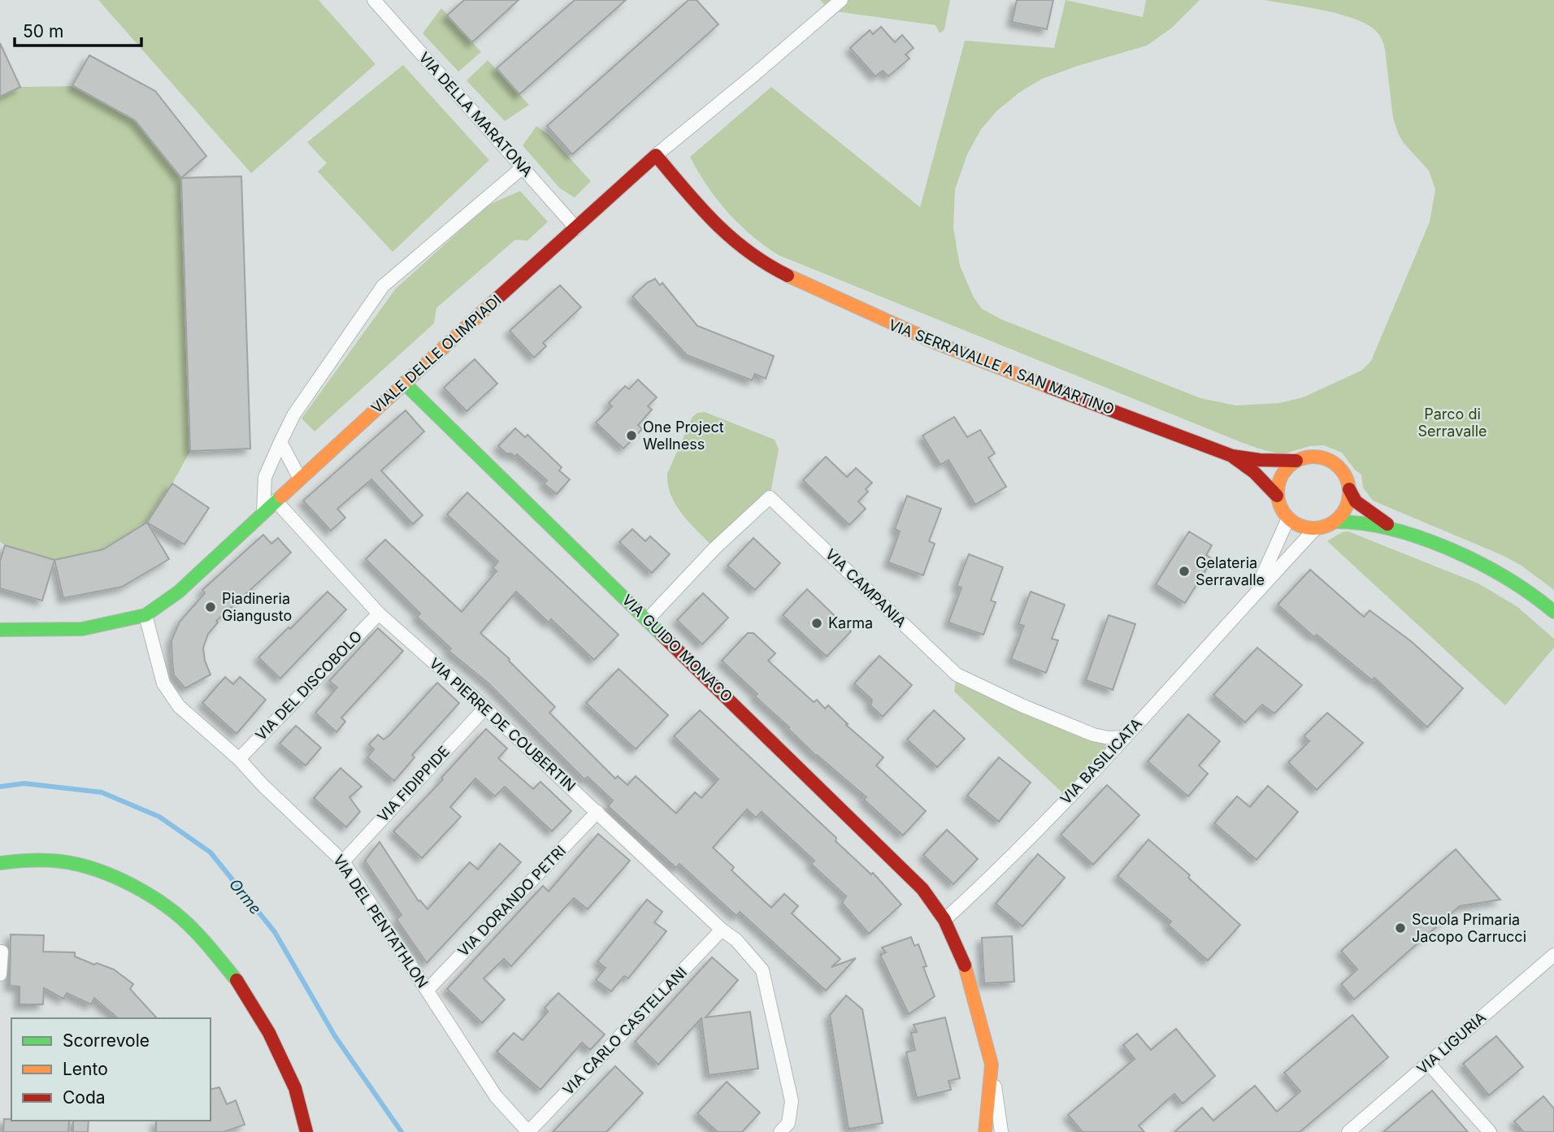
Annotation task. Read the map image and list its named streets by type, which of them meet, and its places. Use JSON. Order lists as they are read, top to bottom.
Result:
{
  "streets": {
    "street": [
      "VIA DELLA MARATONA",
      "VIALE DELLE OLIMPIADI",
      "VIA SERRAVALLE A SAN MARTINO",
      "VIA CAMPANIA",
      "VIA GUIDO MONACO",
      "VIA DEL DISCOBOLO",
      "VIA PIERRE DE COUBERTIN",
      "VIA BASILICATA",
      "VIA FIDIPPIDE",
      "VIA DORANDO PETRI",
      "VIA DEL PENTATHLON",
      "VIA CARLO CASTELLANI",
      "VIA LIGURIA"
    ]
  },
  "crossings": [
    ["VIA DELLA MARATONA", "VIALE DELLE OLIMPIADI"],
    ["VIALE DELLE OLIMPIADI", "VIA SERRAVALLE A SAN MARTINO"],
    ["VIALE DELLE OLIMPIADI", "VIA GUIDO MONACO"],
    ["VIALE DELLE OLIMPIADI", "VIA PIERRE DE COUBERTIN"],
    ["VIALE DELLE OLIMPIADI", "VIA DEL PENTATHLON"],
    ["VIA CAMPANIA", "VIA GUIDO MONACO"],
    ["VIA CAMPANIA", "VIA BASILICATA"],
    ["VIA GUIDO MONACO", "VIA BASILICATA"],
    ["VIA DEL DISCOBOLO", "VIA PIERRE DE COUBERTIN"],
    ["VIA DEL DISCOBOLO", "VIA DEL PENTATHLON"],
    ["VIA PIERRE DE COUBERTIN", "VIA FIDIPPIDE"],
    ["VIA PIERRE DE COUBERTIN", "VIA DORANDO PETRI"],
    ["VIA PIERRE DE COUBERTIN", "VIA CARLO CASTELLANI"],
    ["VIA FIDIPPIDE", "VIA DEL PENTATHLON"],
    ["VIA DORANDO PETRI", "VIA DEL PENTATHLON"],
    ["VIA DEL PENTATHLON", "VIA CARLO CASTELLANI"]
  ],
  "water": ["Orme"],
  "parks": ["Parco di Serravalle"],
  "places": [
    "One Project Wellness",
    "Gelateria Serravalle",
    "Piadineria Giangusto",
    "Karma",
    "Scuola Primaria Jacopo Carrucci"
  ],
  "legend": ["Scorrevole", "Lento", "Coda"],
  "scale_bar": "50 m"
}
